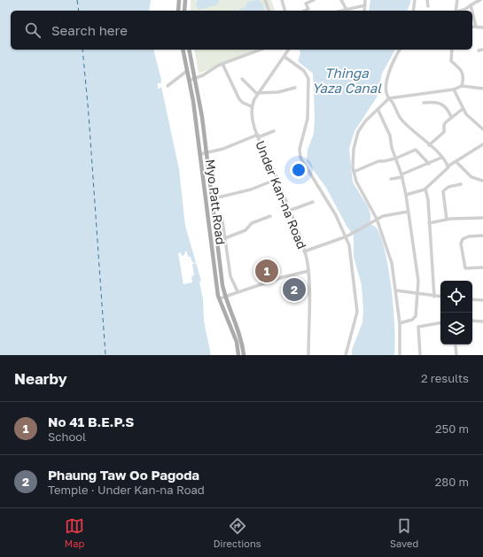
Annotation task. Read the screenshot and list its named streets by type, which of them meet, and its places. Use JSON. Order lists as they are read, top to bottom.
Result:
{
  "streets": {
    "main road": ["Myo Patt Road"],
    "street": ["Under Kan-na Road"]
  },
  "water": ["Thinga Yaza Canal"],
  "page": {
    "search": "Search here",
    "pins": ["1", "2"],
    "heading": ["Nearby", "2 results"],
    "list": [
      {
        "mark": "1",
        "name": "No 41 B.E.P.S",
        "note": "School",
        "value": "250 m"
      },
      {
        "mark": "2",
        "name": "Phaung Taw Oo Pagoda",
        "note": "Temple · Under Kan-na Road",
        "value": "280 m"
      }
    ],
    "nav": ["Map", "Directions", "Saved"]
  }
}
